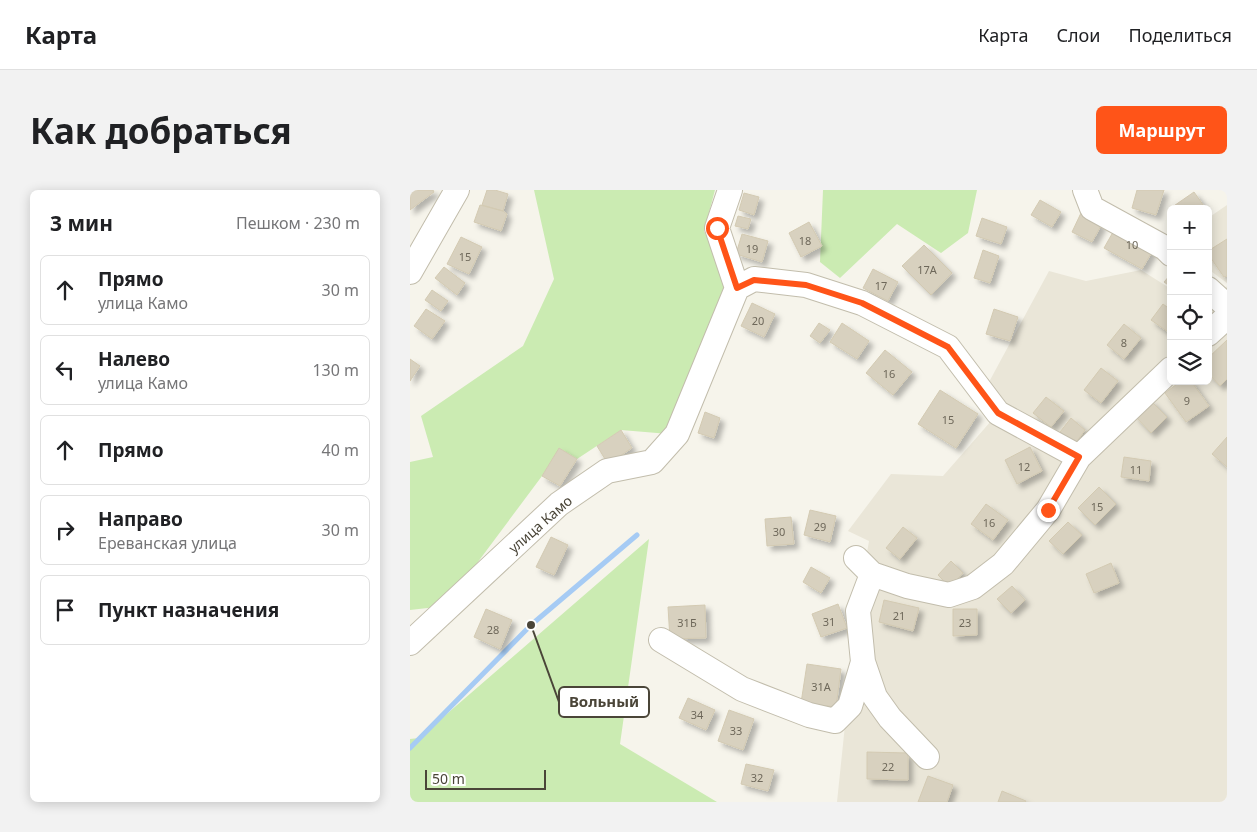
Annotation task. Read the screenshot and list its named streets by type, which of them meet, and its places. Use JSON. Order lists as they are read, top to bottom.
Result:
{
  "streets": {
    "street": ["улица Камо"]
  },
  "places": ["Вольный"],
  "house_numbers": [
    "18",
    "10",
    "19",
    "15",
    "17А",
    "17",
    "20",
    "8",
    "16",
    "9",
    "15",
    "12",
    "11",
    "15",
    "16",
    "29",
    "30",
    "21",
    "31",
    "31Б",
    "23",
    "28",
    "31А",
    "34",
    "33",
    "22",
    "32"
  ],
  "scale_bar": "50 m",
  "page": {
    "header": "Карта",
    "nav": ["Карта", "Слои", "Поделиться"],
    "buttons": "Маршрут",
    "title": "Как добраться",
    "heading": ["3 мин", "Пешком · 230 m"],
    "map_buttons": ["+", "−"],
    "list": [
      ["Прямо", "улица Камо", "30 m"],
      ["Налево", "улица Камо", "130 m"],
      ["Прямо", "40 m"],
      ["Направо", "Ереванская улица", "30 m"],
      "Пункт назначения"
    ],
    "scale": "50 m"
  }
}
